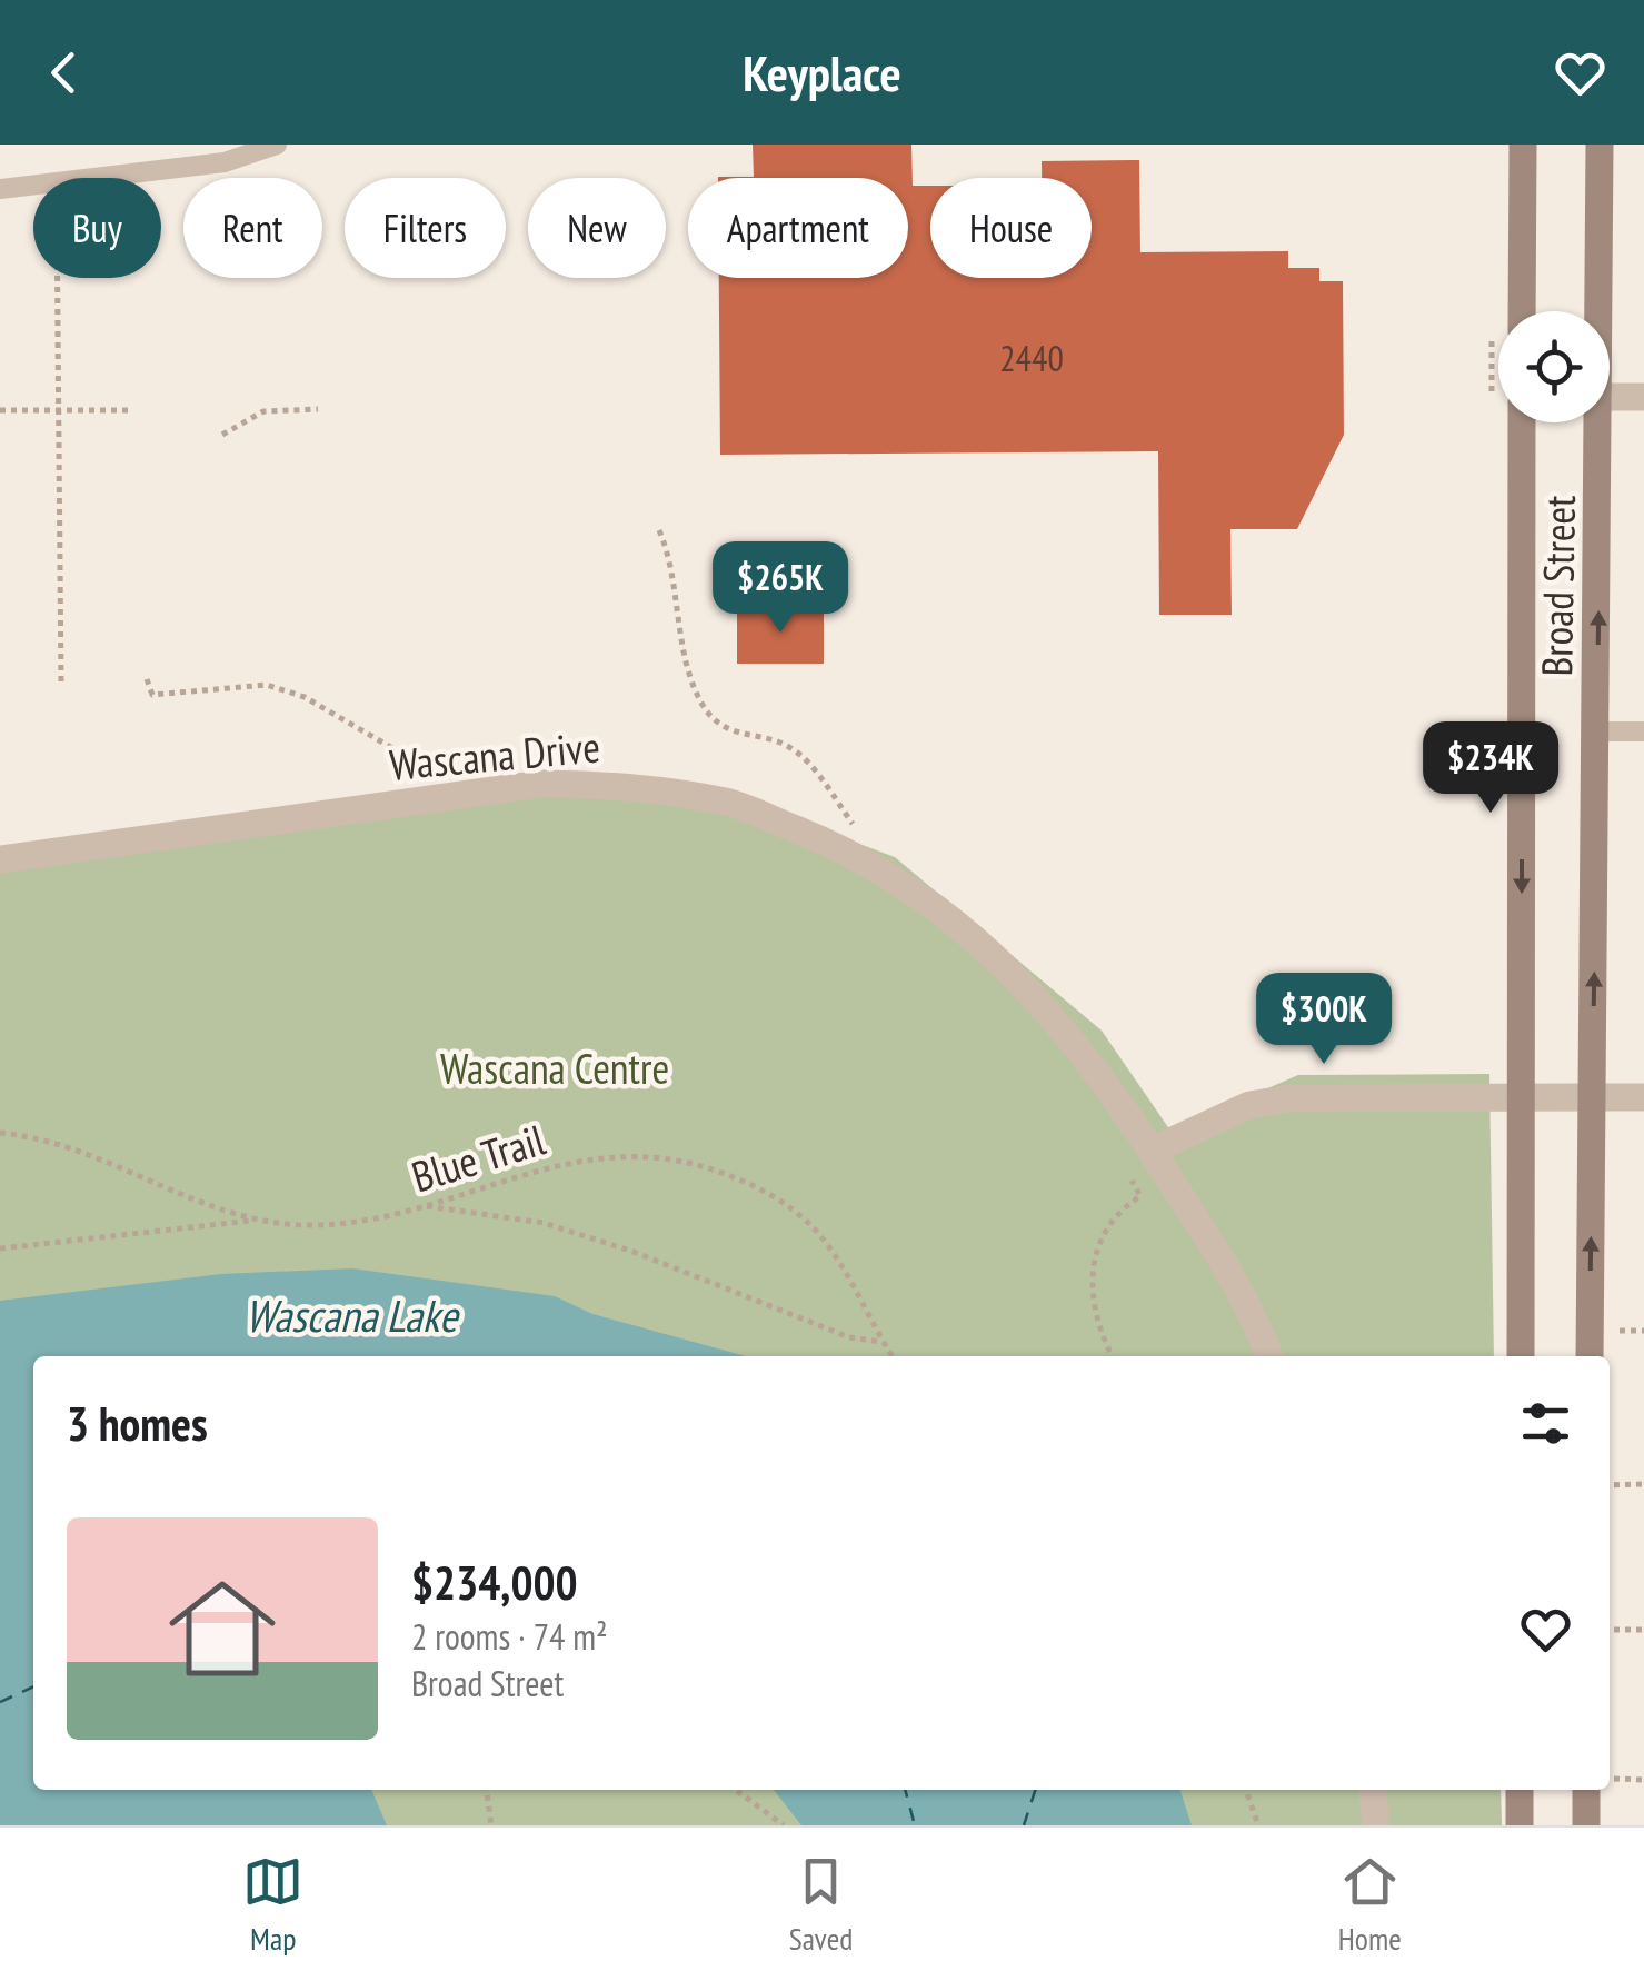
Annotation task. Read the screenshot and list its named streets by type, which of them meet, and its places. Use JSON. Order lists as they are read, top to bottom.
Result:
{
  "streets": {
    "main road": ["Broad Street"],
    "street": ["Wascana Drive"],
    "path": ["Blue Trail"]
  },
  "water": ["Wascana Lake"],
  "parks": ["Wascana Centre"],
  "house_numbers": ["2440"],
  "page": {
    "header": "Keyplace",
    "chip": [
      "Buy",
      "Rent",
      "Filters",
      "New",
      "Apartment",
      "House"
    ],
    "price": ["$265K", "$234K", "$300K"],
    "heading": "3 homes",
    "list": [
      {
        "name": "$234,000",
        "note": "2 rooms · 74 m² · Broad Street"
      }
    ],
    "tabs": ["Map", "Saved", "Home"]
  }
}
